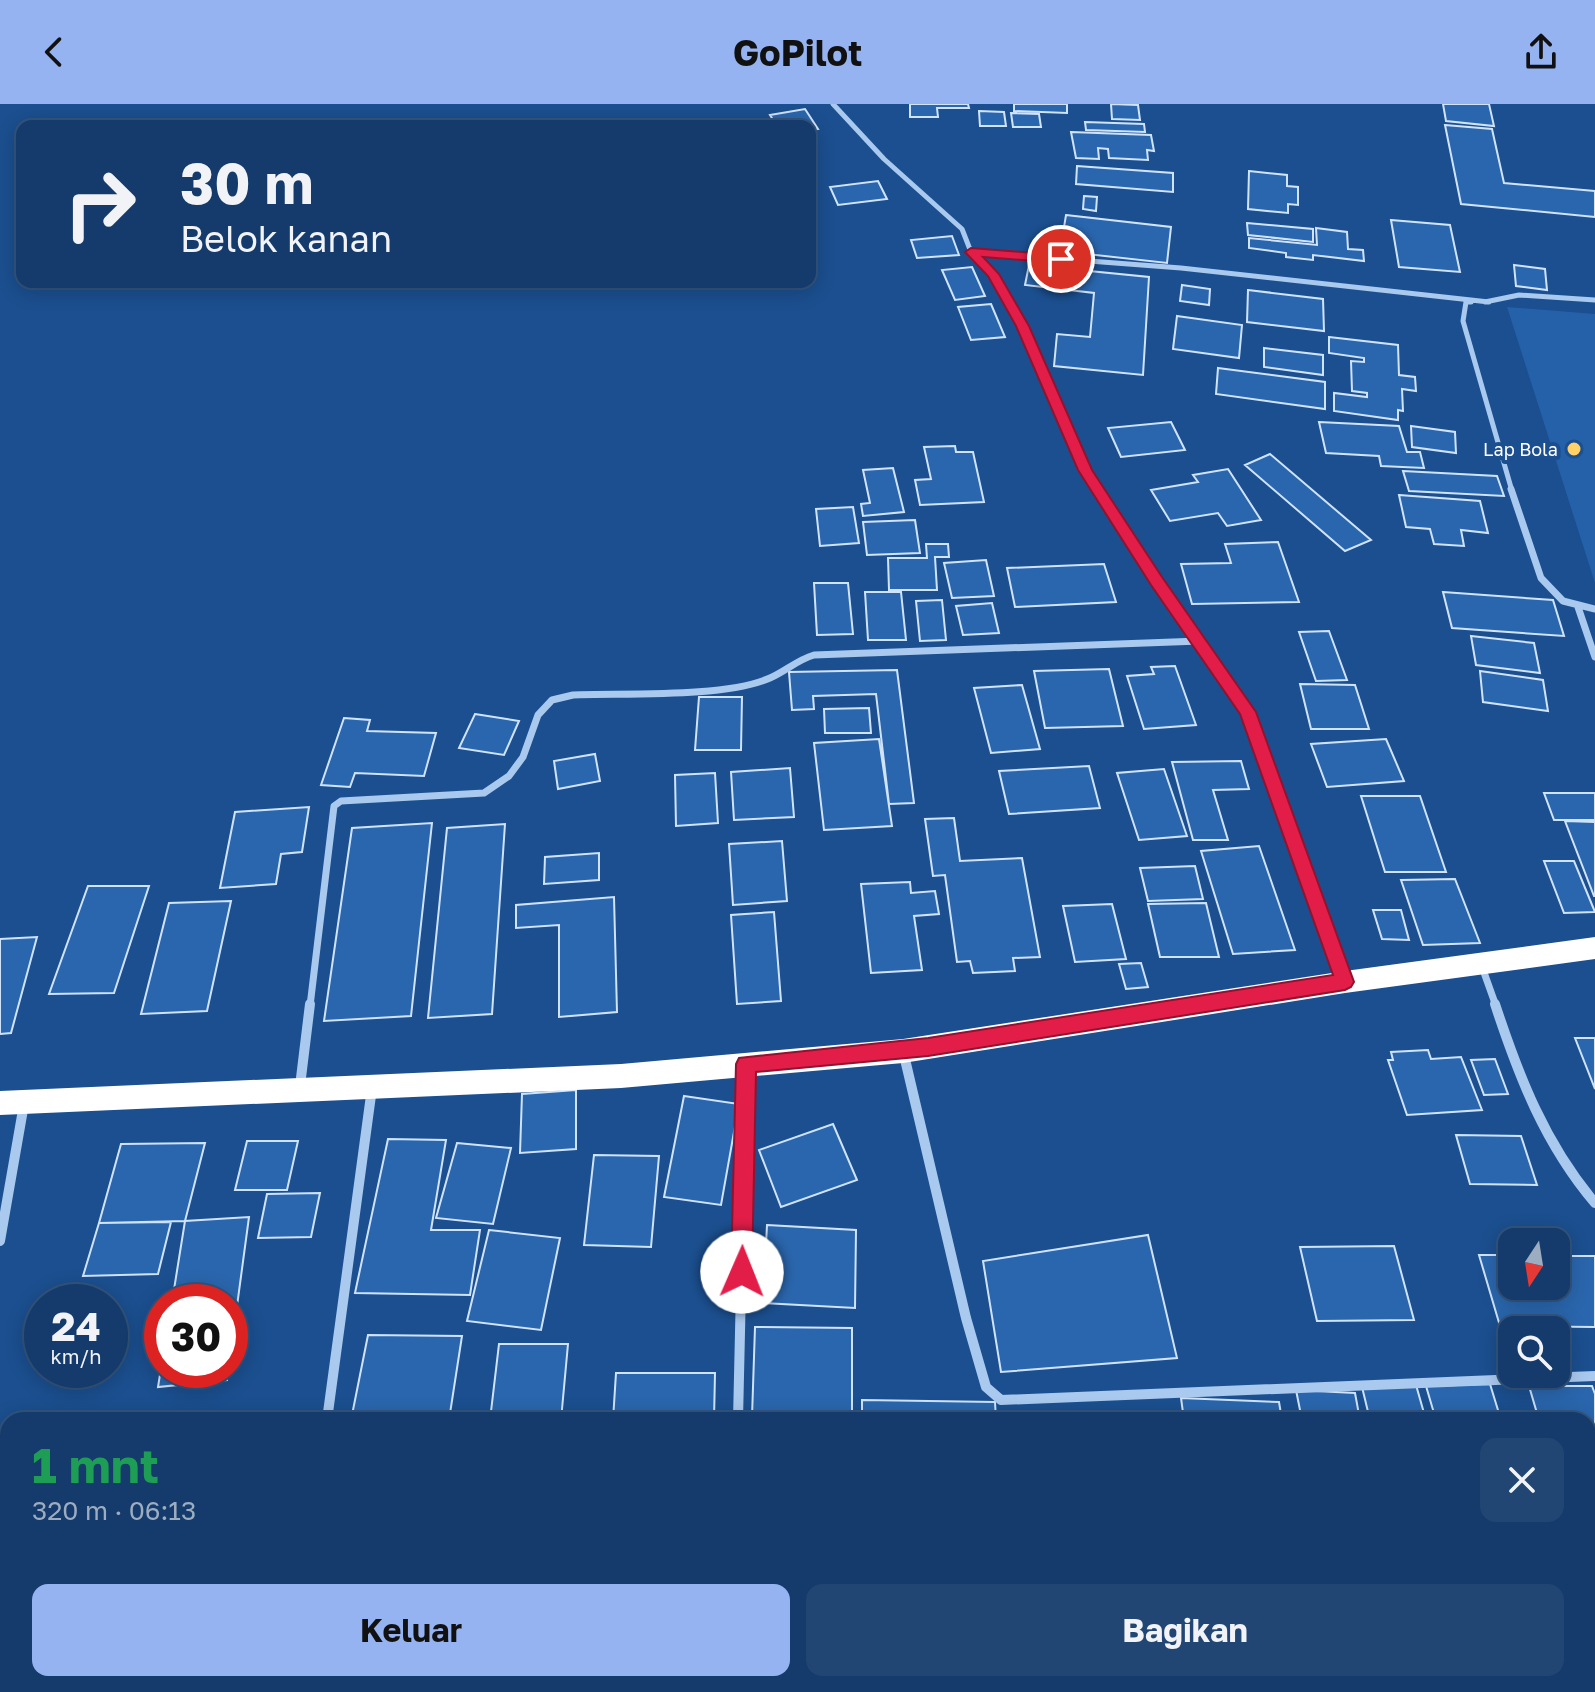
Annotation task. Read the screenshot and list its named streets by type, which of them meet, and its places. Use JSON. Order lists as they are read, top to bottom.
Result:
{
  "places": ["Lap Bola"],
  "north": "bottom",
  "page": {
    "header": "GoPilot",
    "turn": ["30 m", "Belok kanan"],
    "speed": "24 km/h",
    "limit": "30",
    "heading": ["1 mnt", "320 m · 06:13"],
    "buttons": ["Keluar", "Bagikan"]
  }
}
